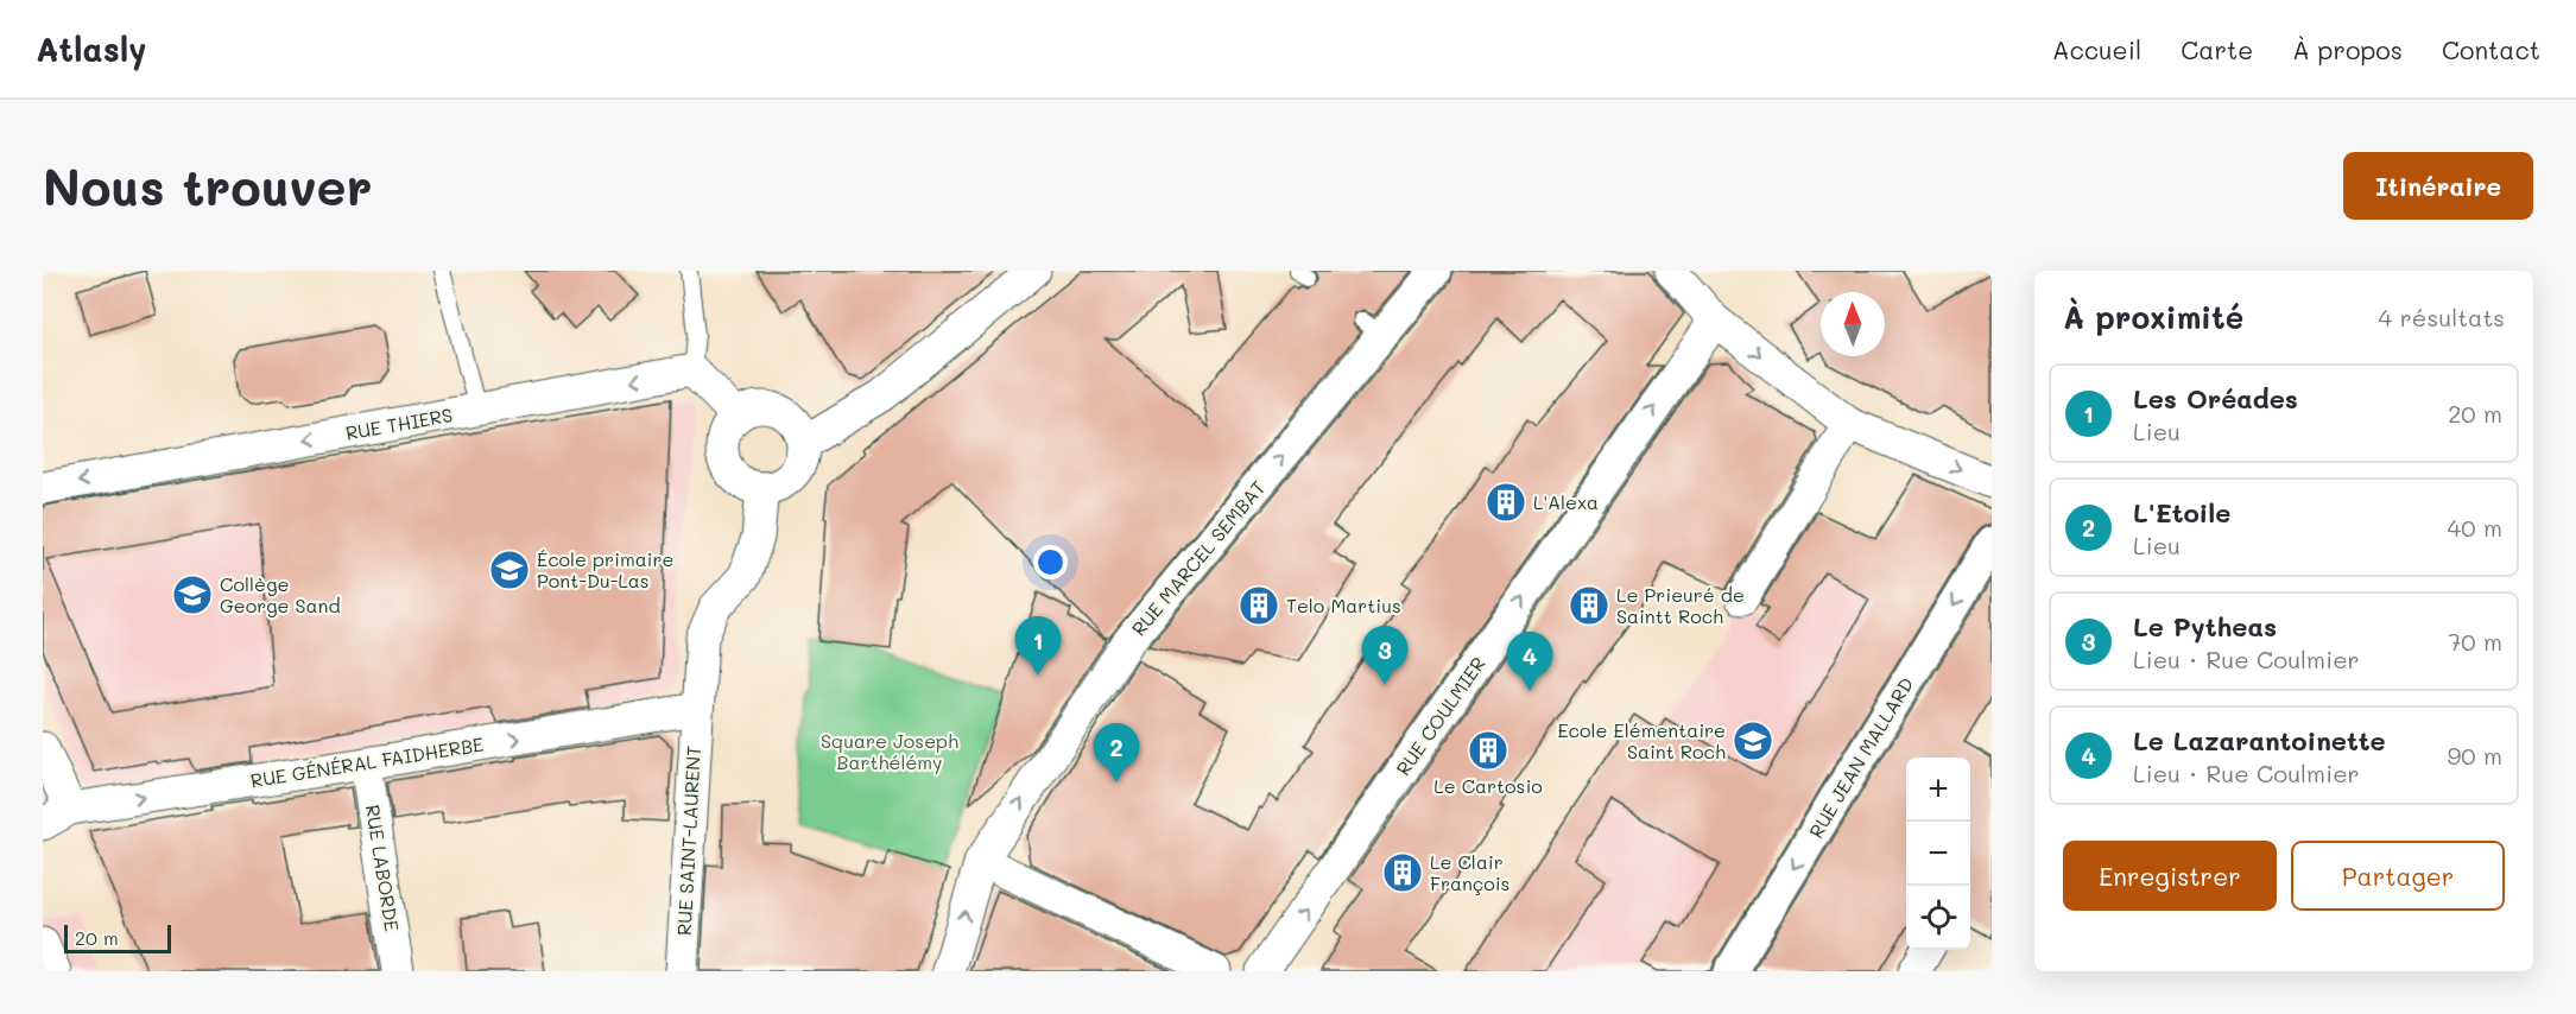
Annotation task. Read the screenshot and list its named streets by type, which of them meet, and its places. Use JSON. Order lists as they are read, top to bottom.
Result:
{
  "streets": {
    "street": [
      "RUE THIERS",
      "RUE MARCEL SEMBAT",
      "RUE COULMIER",
      "RUE JEAN MALLARD",
      "RUE GÉNÉRAL FAIDHERBE",
      "RUE SAINT-LAURENT",
      "RUE LABORDE"
    ]
  },
  "crossings": [
    ["RUE GÉNÉRAL FAIDHERBE", "RUE SAINT-LAURENT"],
    ["RUE GÉNÉRAL FAIDHERBE", "RUE LABORDE"]
  ],
  "one_way": [
    "RUE THIERS",
    "RUE MARCEL SEMBAT",
    "RUE COULMIER",
    "RUE GÉNÉRAL FAIDHERBE"
  ],
  "parks": ["Square Joseph Barthélémy"],
  "places": {
    "building": [
      "L'Alexa",
      "Telo Martius",
      "Le Prieuré de Saintt Roch",
      "Le Cartosio",
      "Le Clair François"
    ],
    "school or university": ["École primaire Pont-Du-Las", "Collège George Sand", "Ecole Elémentaire Saint Roch"]
  },
  "scale_bar": "20 m",
  "north": "top",
  "page": {
    "header": "Atlasly",
    "nav": [
      "Accueil",
      "Carte",
      "À propos",
      "Contact"
    ],
    "buttons": [
      "Itinéraire",
      ["Enregistrer", "Partager"]
    ],
    "title": "Nous trouver",
    "heading": ["À proximité", "4 résultats"],
    "list": [
      {
        "mark": "1",
        "name": "Les Oréades",
        "note": "Lieu",
        "value": "20 m"
      },
      {
        "mark": "2",
        "name": "L'Etoile",
        "note": "Lieu",
        "value": "40 m"
      },
      {
        "mark": "3",
        "name": "Le Pytheas",
        "note": "Lieu · Rue Coulmier",
        "value": "70 m"
      },
      {
        "mark": "4",
        "name": "Le Lazarantoinette",
        "note": "Lieu · Rue Coulmier",
        "value": "90 m"
      }
    ],
    "pins": [
      "1",
      "3",
      "4",
      "2"
    ],
    "map_buttons": ["+", "−"],
    "scale": "20 m"
  }
}
